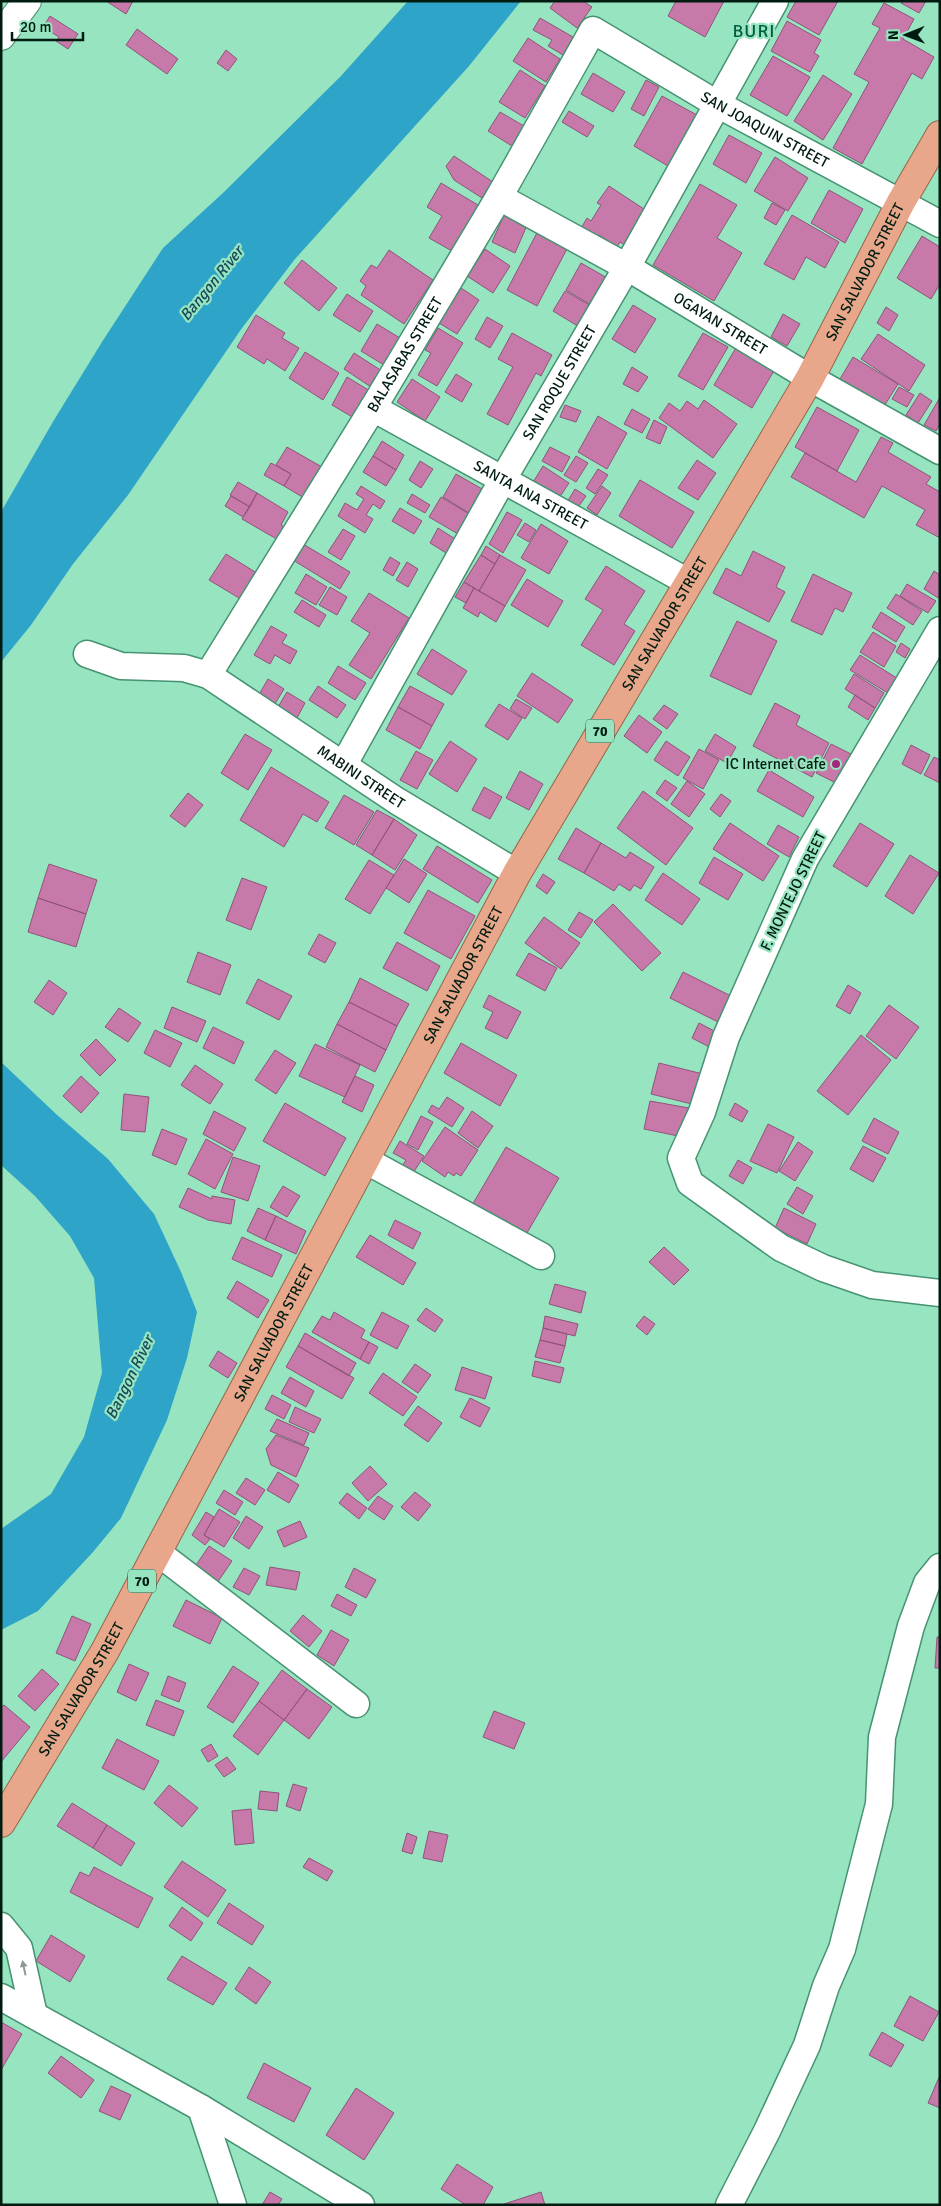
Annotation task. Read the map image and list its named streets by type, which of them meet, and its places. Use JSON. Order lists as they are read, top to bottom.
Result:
{
  "streets": {
    "highway": ["SAN SALVADOR STREET", "70"],
    "street": [
      "SAN JOAQUIN STREET",
      "OGAYAN STREET",
      "BALASABAS STREET",
      "SAN ROQUE STREET",
      "SANTA ANA STREET",
      "MABINI STREET",
      "F. MONTEJO STREET"
    ]
  },
  "crossings": [
    ["SAN JOAQUIN STREET", "SAN SALVADOR STREET"],
    ["SAN JOAQUIN STREET", "BALASABAS STREET"],
    ["SAN JOAQUIN STREET", "SAN ROQUE STREET"],
    ["SAN SALVADOR STREET", "OGAYAN STREET"],
    ["SAN SALVADOR STREET", "SANTA ANA STREET"],
    ["SAN SALVADOR STREET", "MABINI STREET"],
    ["OGAYAN STREET", "BALASABAS STREET"],
    ["OGAYAN STREET", "SAN ROQUE STREET"],
    ["BALASABAS STREET", "SANTA ANA STREET"],
    ["BALASABAS STREET", "MABINI STREET"],
    ["SAN ROQUE STREET", "SANTA ANA STREET"],
    ["SAN ROQUE STREET", "MABINI STREET"]
  ],
  "districts": ["BURI"],
  "water": ["Bangon River"],
  "places": ["IC Internet Cafe"],
  "scale_bar": "20 m",
  "north": "left"
}
